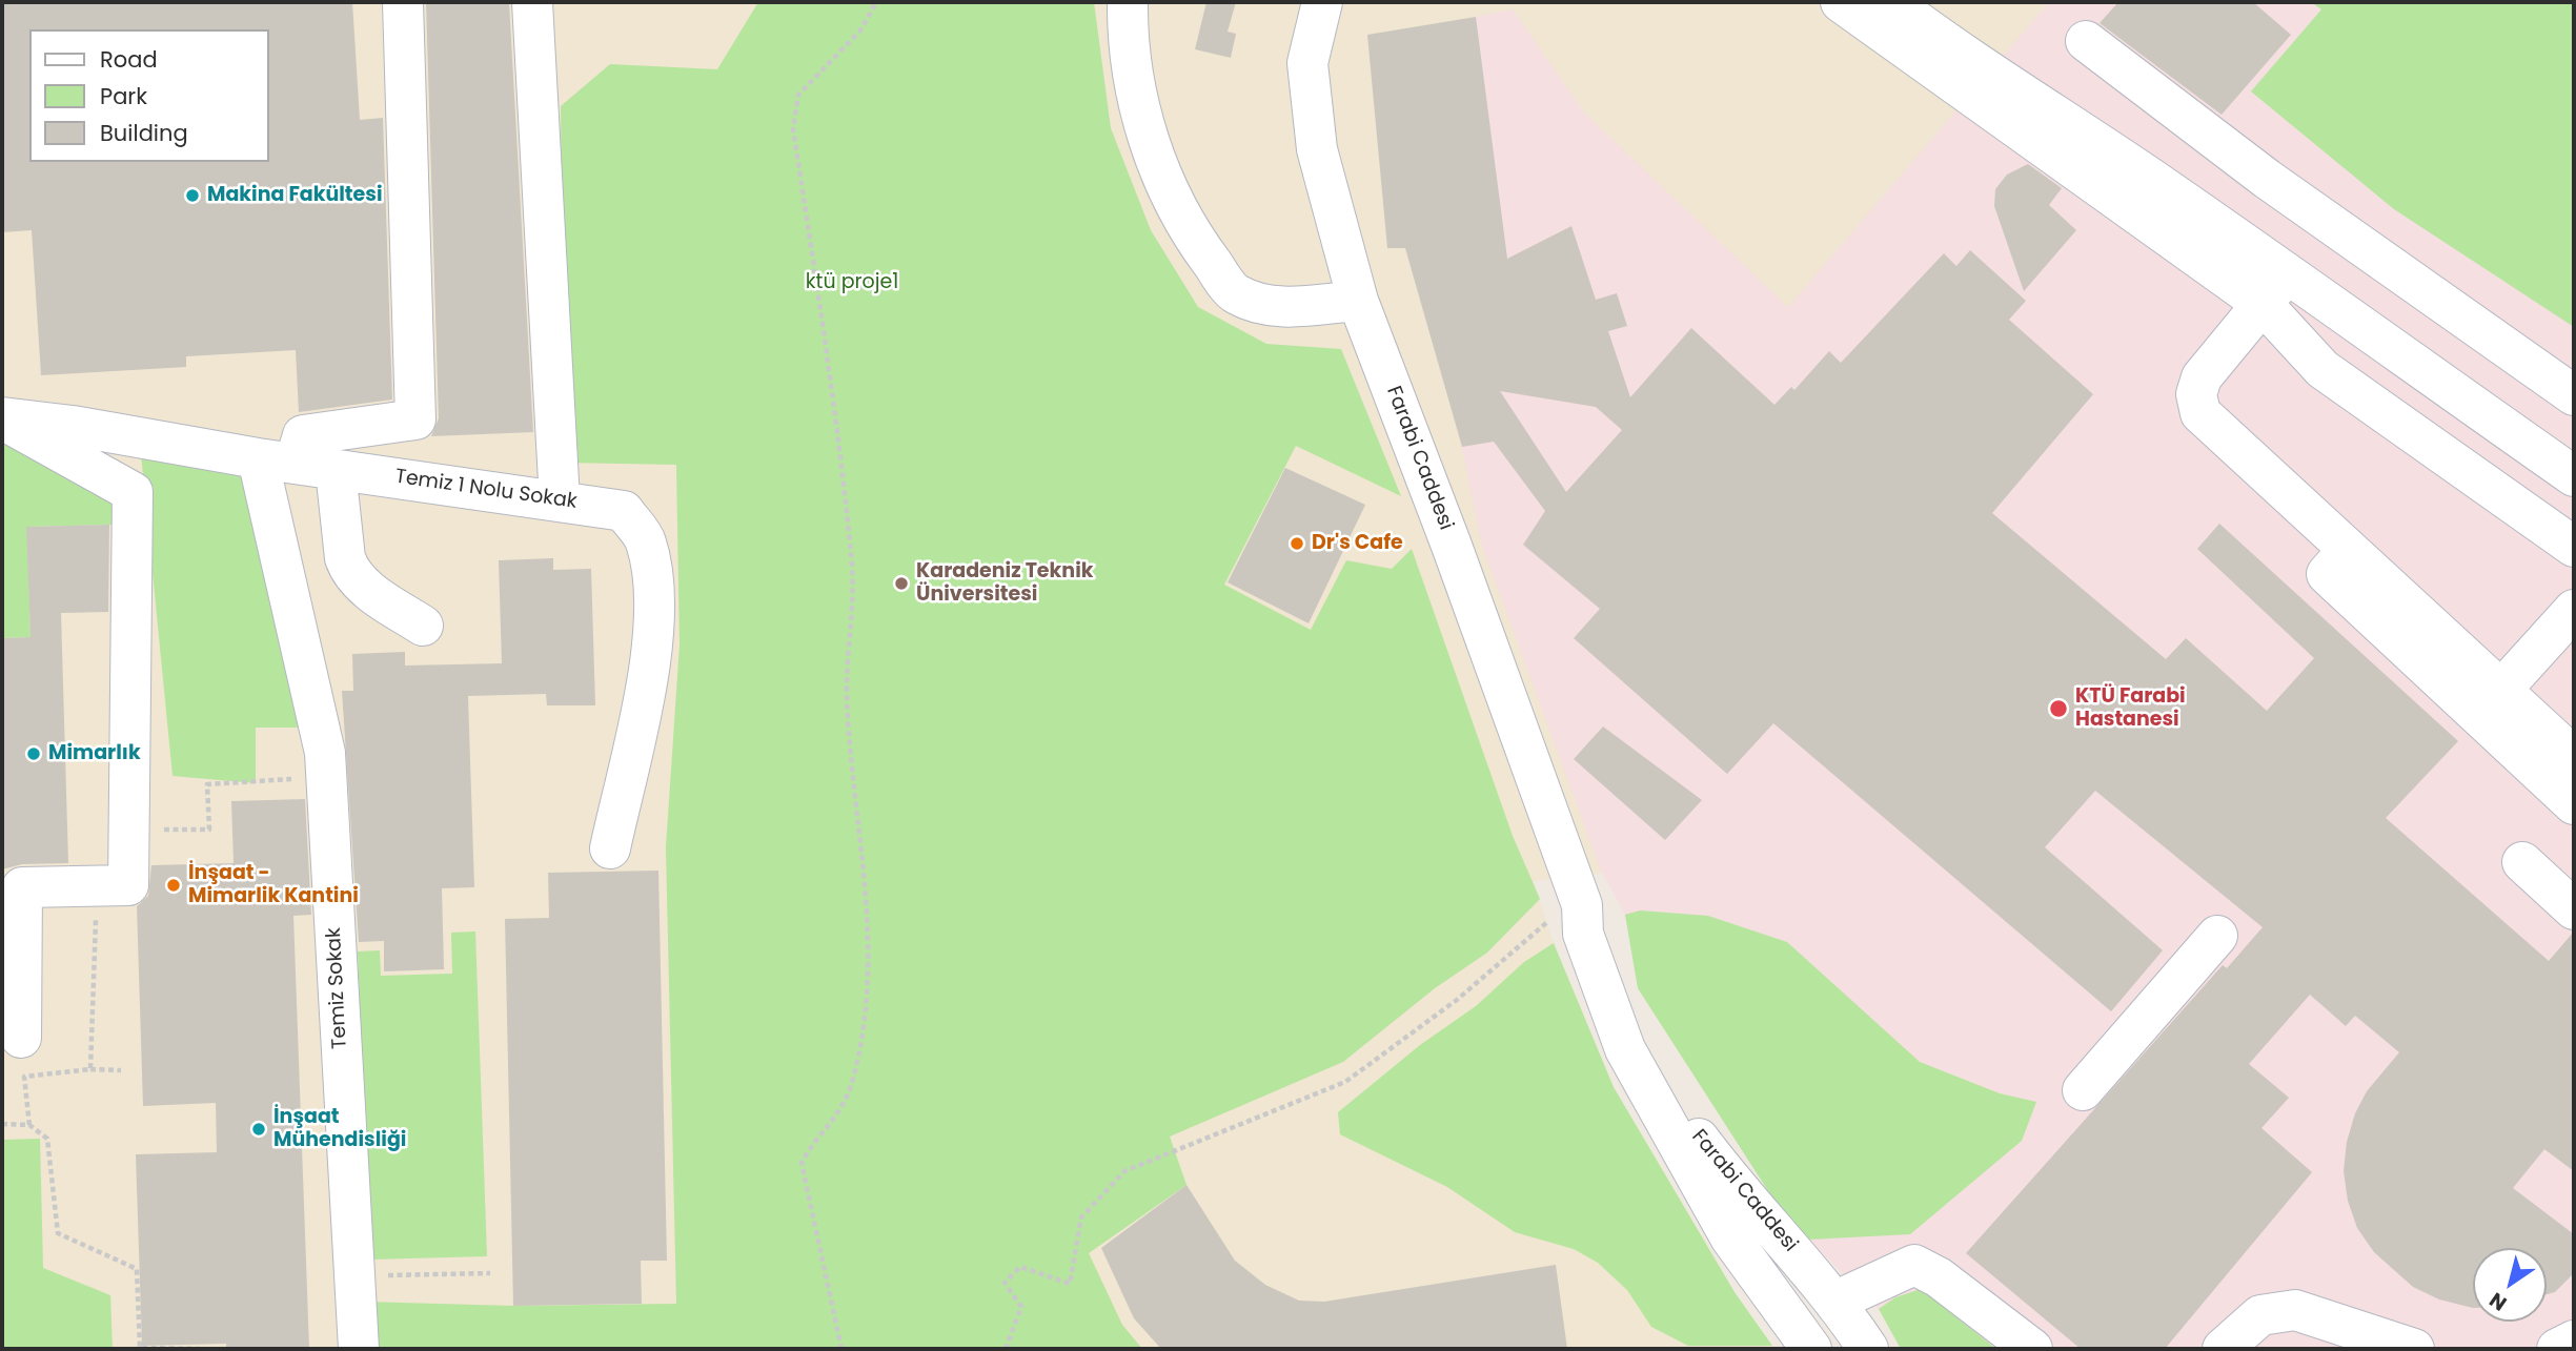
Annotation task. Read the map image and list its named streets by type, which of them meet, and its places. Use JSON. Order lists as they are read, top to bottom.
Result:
{
  "streets": {
    "street": ["Farabi Caddesi", "Temiz 1 Nolu Sokak", "Temiz Sokak"]
  },
  "crossings": [
    ["Temiz 1 Nolu Sokak", "Temiz Sokak"]
  ],
  "parks": ["ktü proje1"],
  "places": [
    "Makina Fakültesi",
    "Dr's Cafe",
    "Karadeniz Teknik Üniversitesi",
    "KTÜ Farabi Hastanesi",
    "Mimarlık",
    "İnşaat - Mimarlik Kantini",
    "İnşaat Mühendisliği"
  ],
  "legend": ["Road", "Park", "Building"],
  "north": "bottom left"
}
